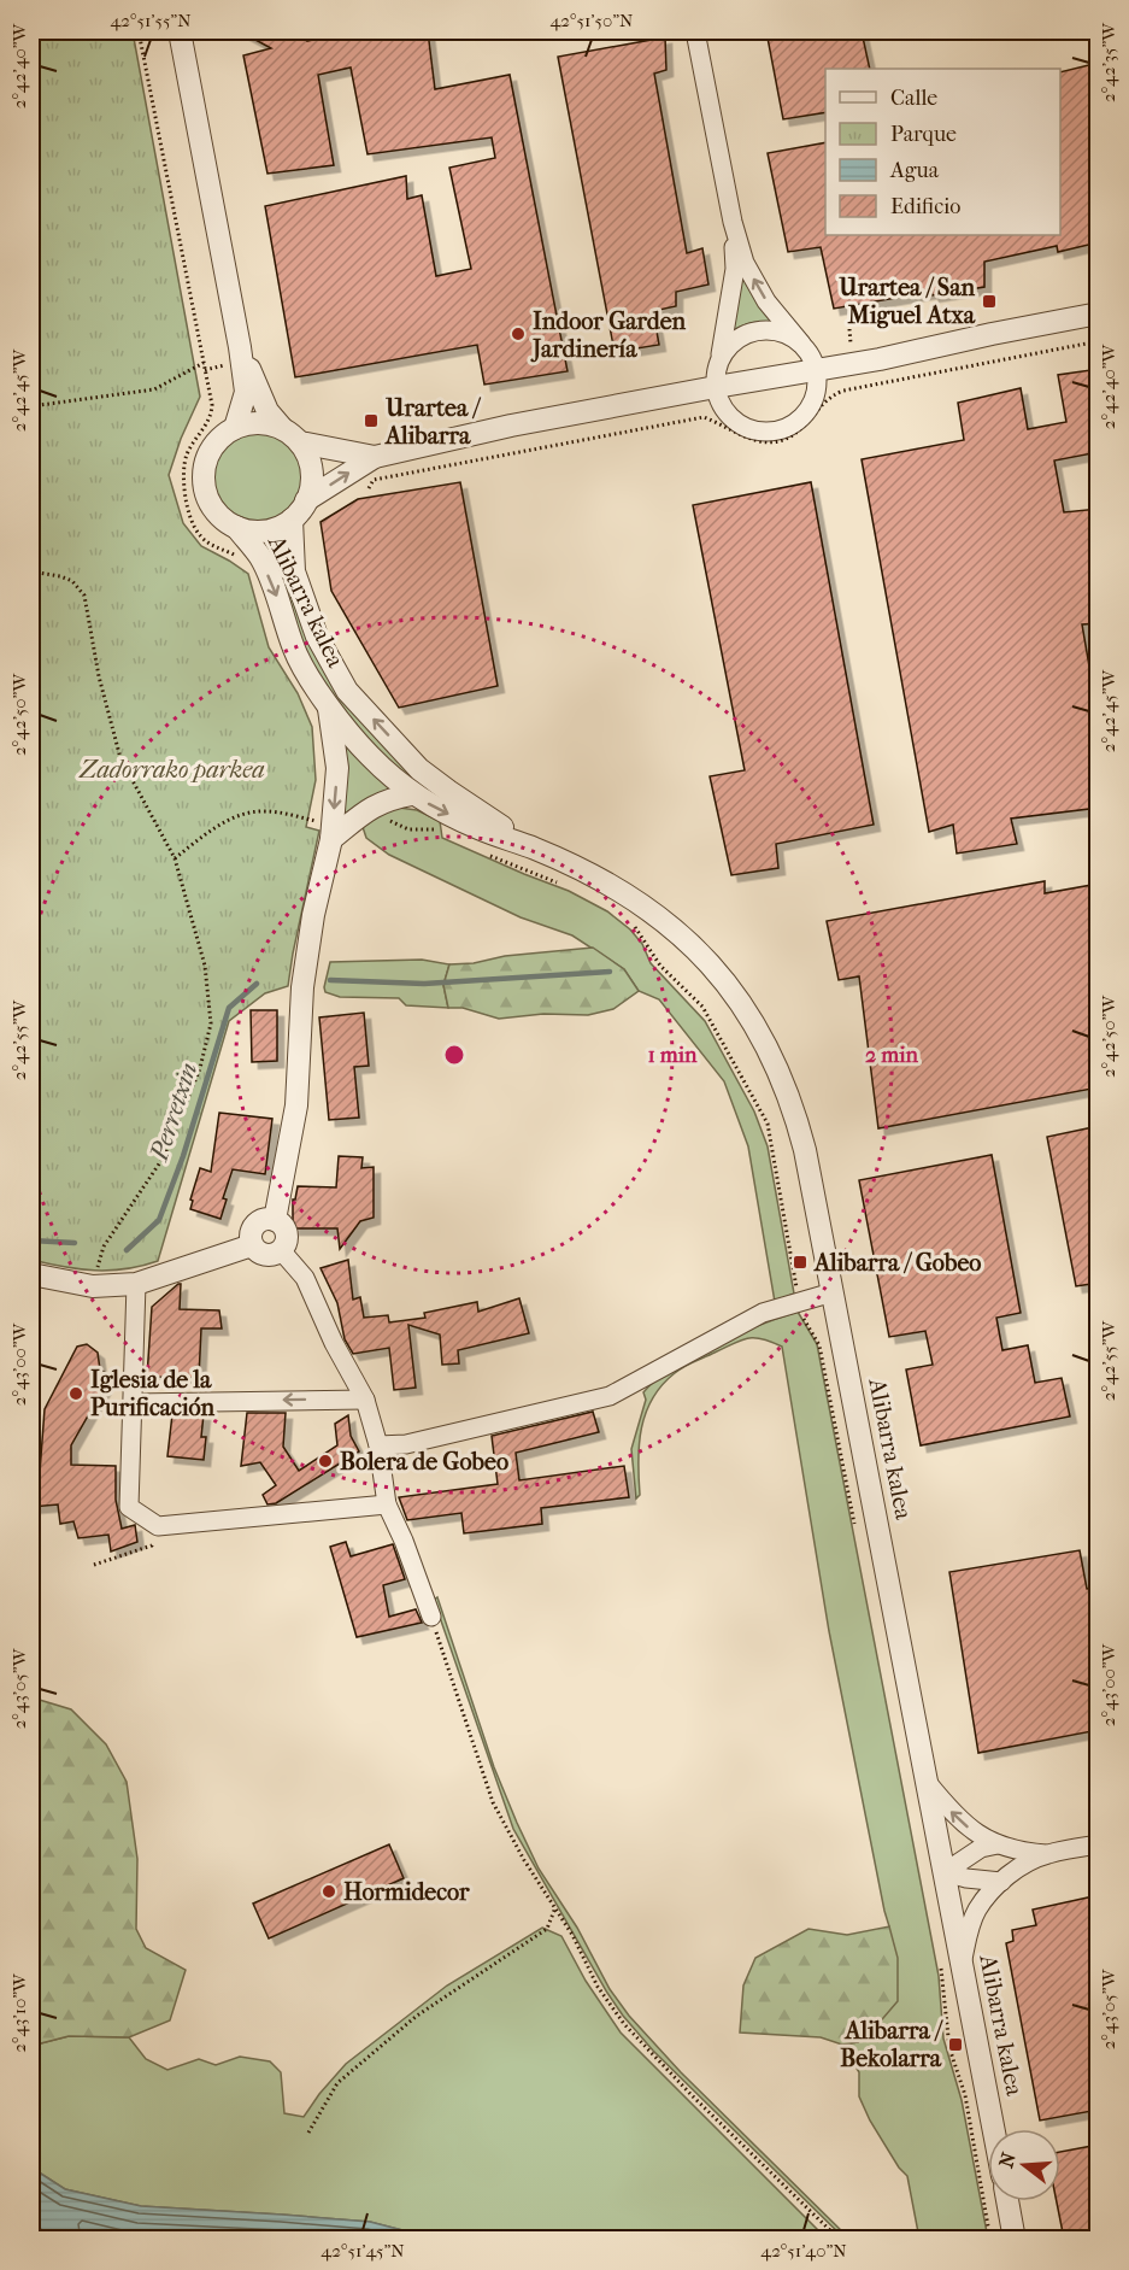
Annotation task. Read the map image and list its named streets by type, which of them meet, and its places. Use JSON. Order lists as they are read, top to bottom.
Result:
{
  "streets": {
    "street": ["Alibarra kalea"]
  },
  "water": ["Perretxin"],
  "parks": ["Zadorrako parkea"],
  "places": {
    "transit": [
      "Urartea / San Miguel Atxa",
      "Urartea / Alibarra",
      "Alibarra / Gobeo",
      "Alibarra / Bekolarra"
    ],
    "other": [
      "Indoor Garden Jardinería",
      "Iglesia de la Purificación",
      "Bolera de Gobeo",
      "Hormidecor"
    ]
  },
  "legend": [
    "Calle",
    "Parque",
    "Agua",
    "Edificio"
  ],
  "north": "left",
  "coordinates": [
    "42°51'55\"N",
    "42°51'50\"N",
    "2°42'35\"W",
    "2°42'40\"W",
    "2°42'45\"W",
    "2°42'50\"W",
    "2°42'55\"W",
    "2°43'00\"W",
    "2°43'05\"W",
    "2°43'10\"W",
    "42°51'45\"N",
    "42°51'40\"N"
  ],
  "rings": ["1 min", "2 min"]
}
